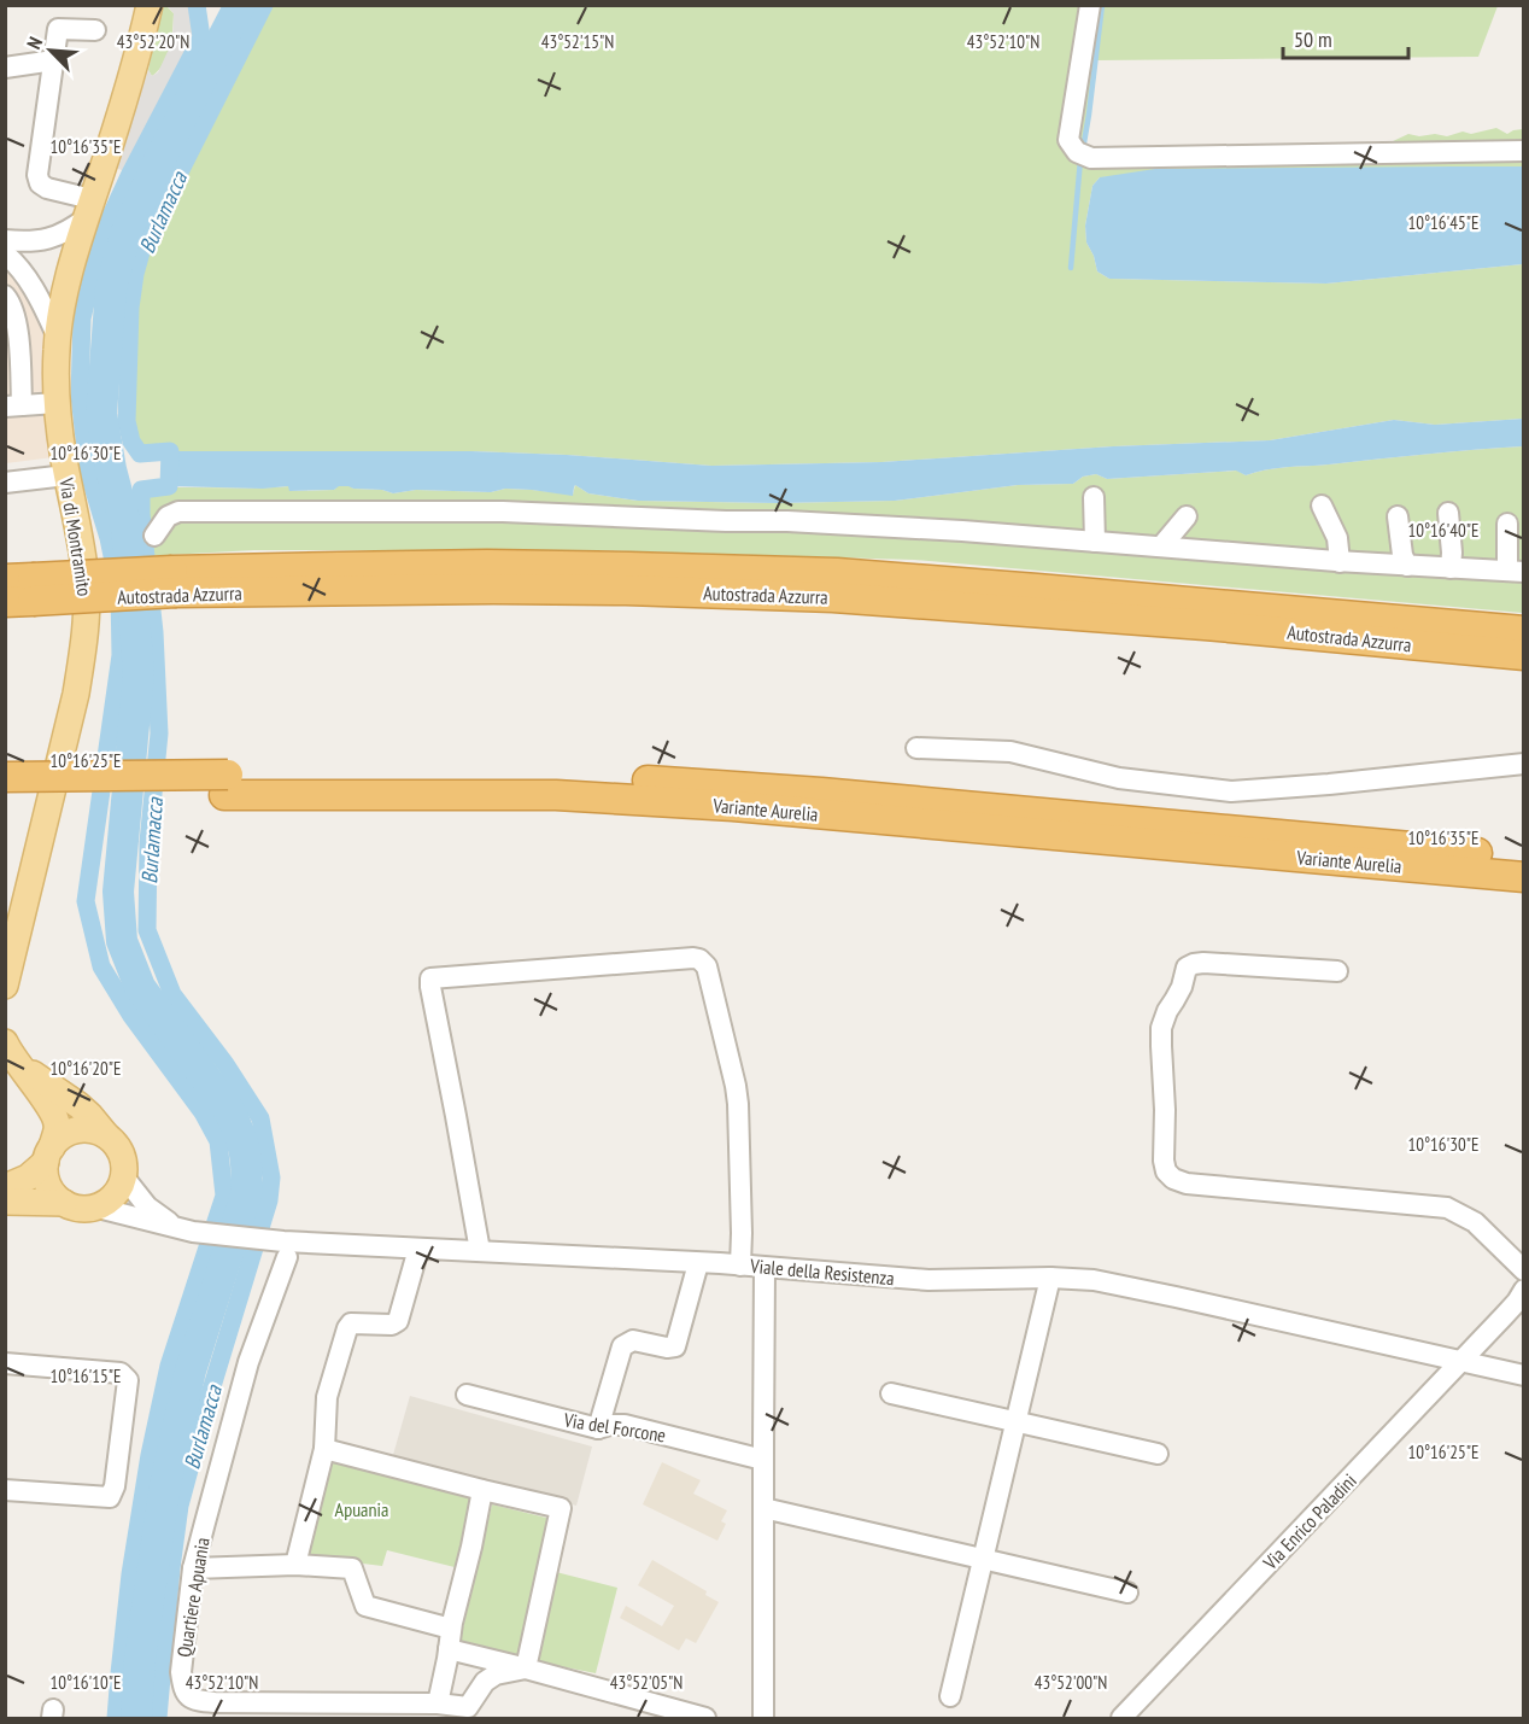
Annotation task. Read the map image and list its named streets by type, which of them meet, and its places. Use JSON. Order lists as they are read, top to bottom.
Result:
{
  "streets": {
    "highway": ["Autostrada Azzurra", "Variante Aurelia"],
    "main road": ["Via di Montramito"],
    "street": [
      "Viale della Resistenza",
      "Via del Forcone",
      "Via Enrico Paladini",
      "Quartiere Apuania"
    ]
  },
  "crossings": [
    ["Viale della Resistenza", "Via Enrico Paladini"],
    ["Viale della Resistenza", "Quartiere Apuania"]
  ],
  "water": ["Burlamacca"],
  "parks": ["Apuania"],
  "scale_bar": "50 m",
  "north": "top left",
  "coordinates": [
    "43°52'20\"N",
    "43°52'15\"N",
    "43°52'10\"N",
    "10°16'35\"E",
    "10°16'45\"E",
    "10°16'30\"E",
    "10°16'40\"E",
    "10°16'25\"E",
    "10°16'20\"E",
    "10°16'15\"E",
    "43°52'05\"N",
    "43°52'00\"N",
    "10°16'10\"E"
  ]
}
